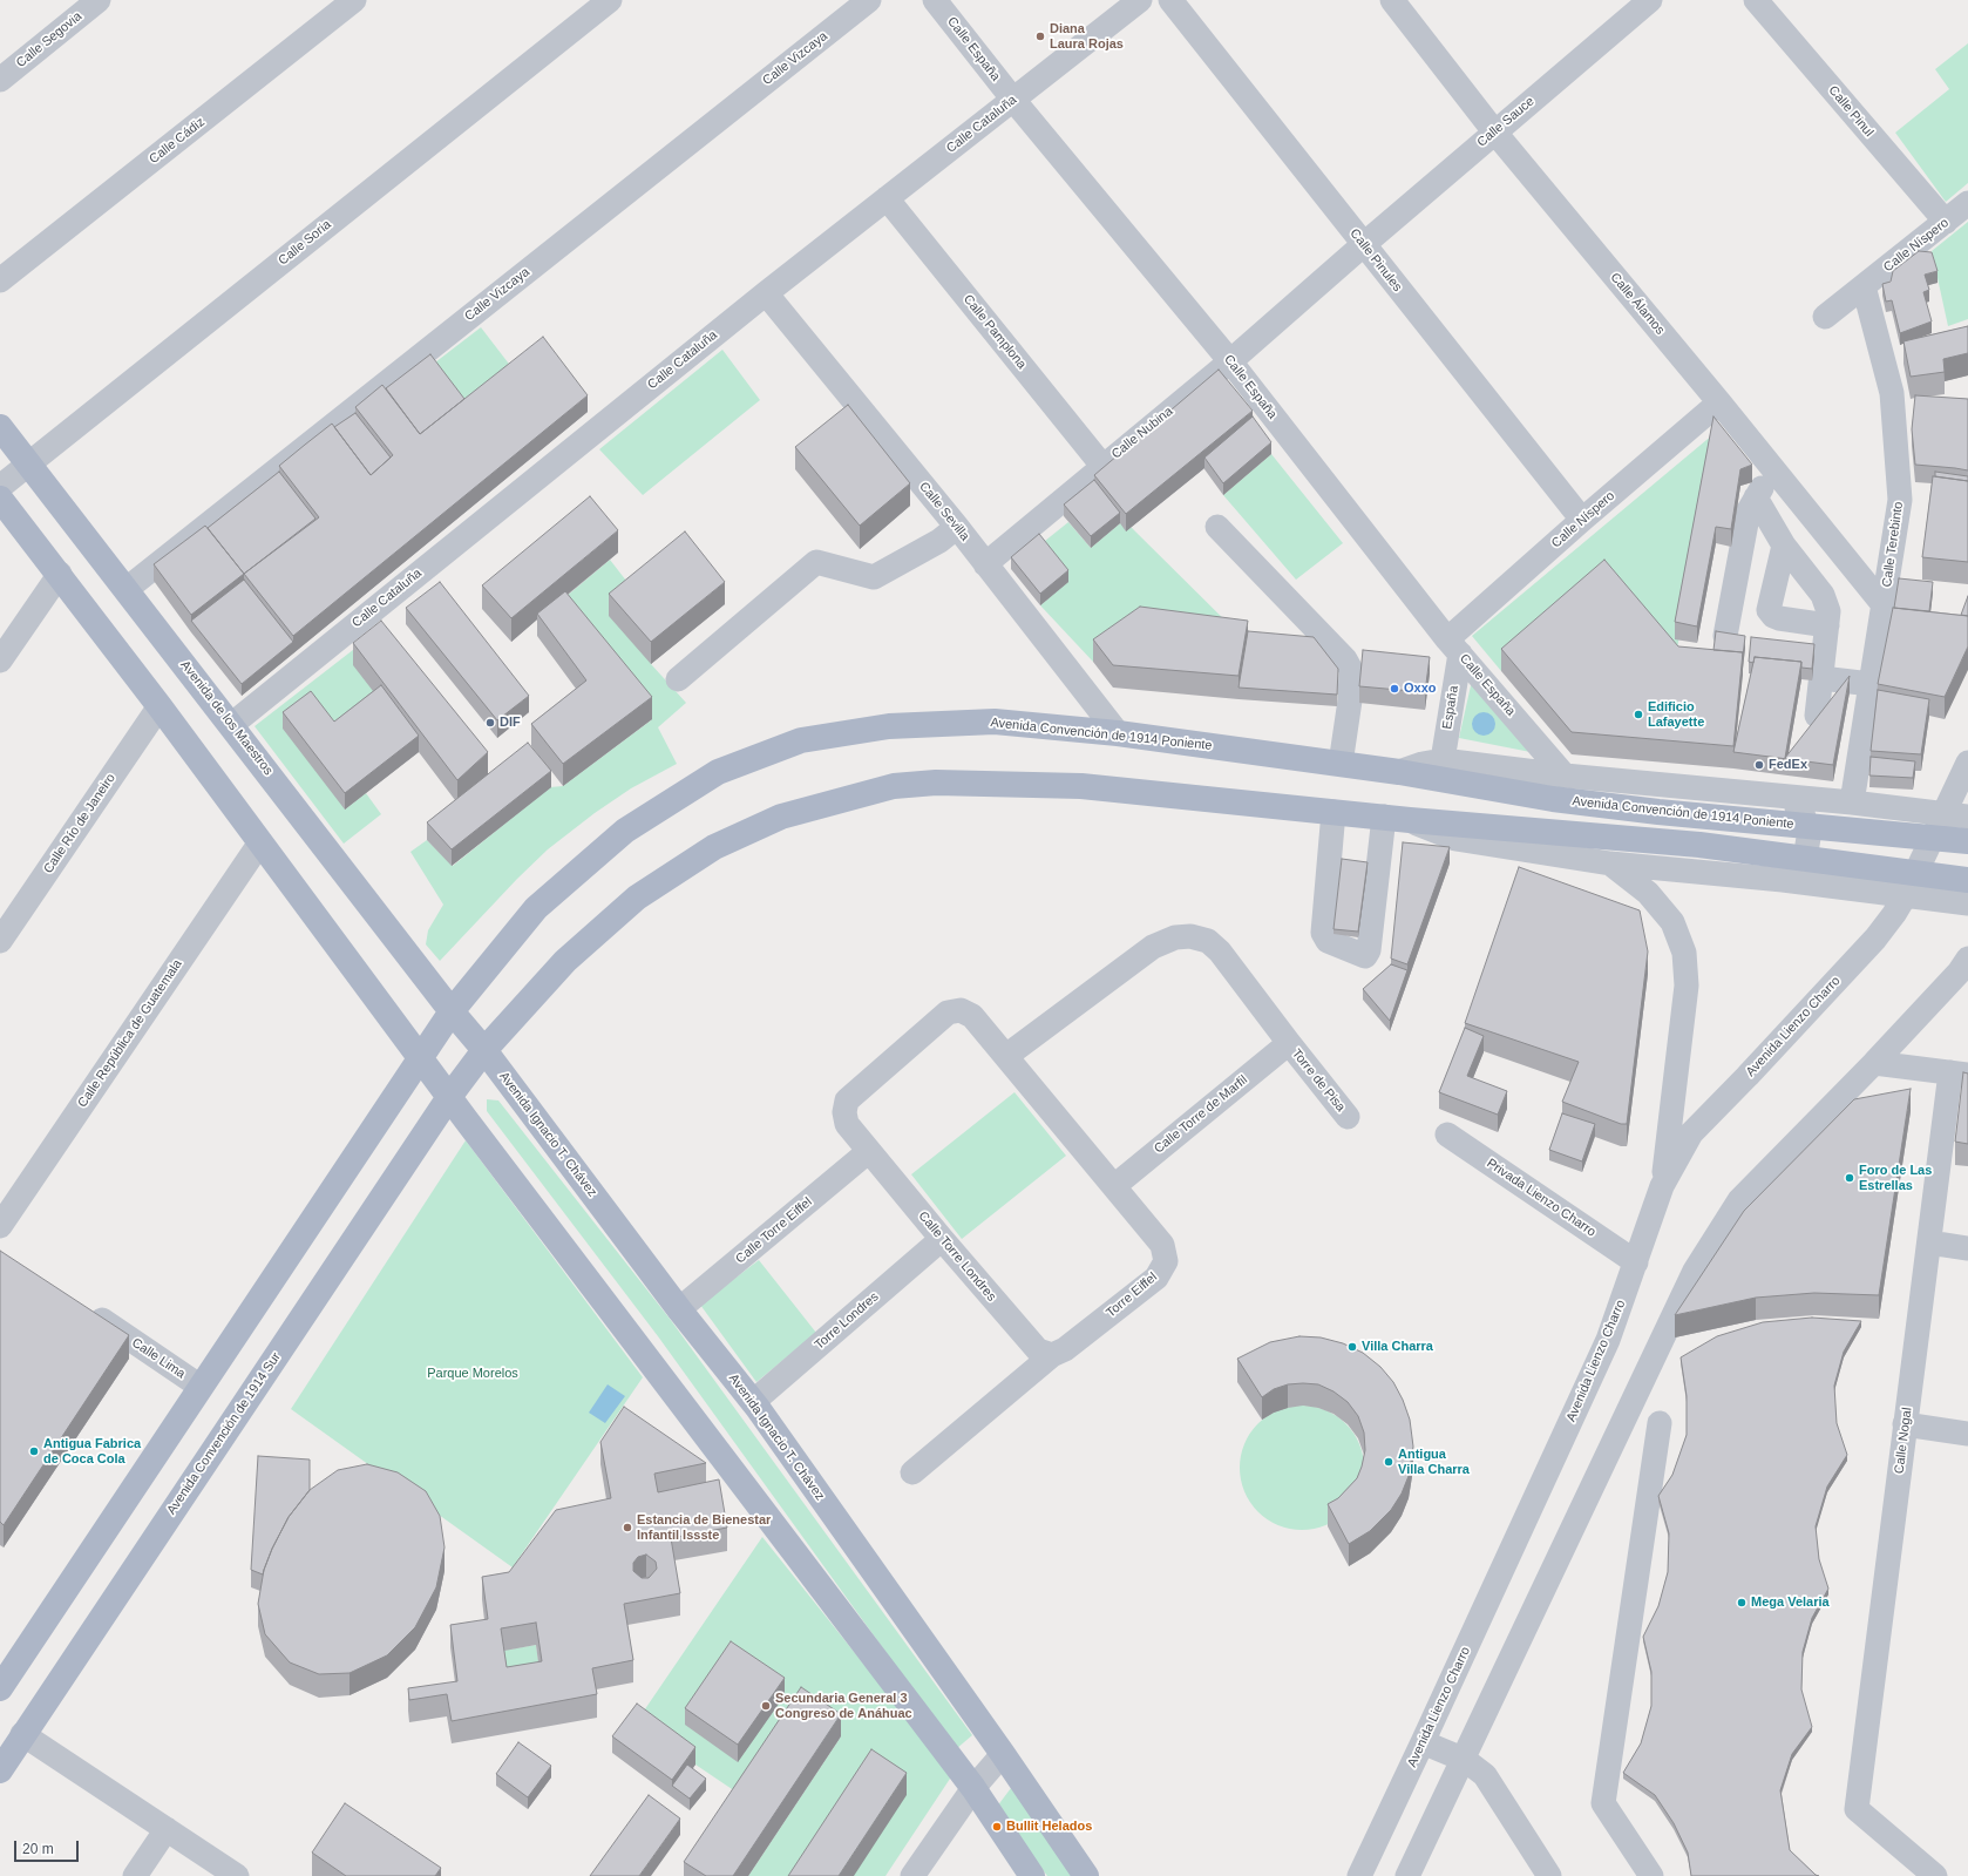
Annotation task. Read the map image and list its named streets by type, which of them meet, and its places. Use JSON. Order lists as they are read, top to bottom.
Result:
{
  "streets": {
    "main road": [
      "Avenida de los Maestros",
      "Avenida Convención de 1914 Poniente",
      "Avenida Ignacio T. Chávez",
      "Avenida Convención de 1914 Sur"
    ],
    "street": [
      "Calle Segovia",
      "Calle España",
      "Calle Vizcaya",
      "Calle Pinul",
      "Calle Sauce",
      "Calle Cataluña",
      "Calle Cádiz",
      "Calle Soria",
      "Calle Níspero",
      "Calle Pinules",
      "Calle Álamos",
      "Calle Pamplona",
      "Calle Nubina",
      "Calle Sevilla",
      "Calle Terebinto",
      "España",
      "Calle Río de Janeiro",
      "Avenida Lienzo Charro",
      "Calle República de Guatemala",
      "Torre de Pisa",
      "Calle Torre de Marfil",
      "Privada Lienzo Charro",
      "Calle Torre Eiffel",
      "Calle Torre Londres",
      "Torre Eiffel",
      "Torre Londres",
      "Calle Lima",
      "Calle Nogal"
    ]
  },
  "crossings": [
    ["Calle España", "Calle Cataluña"],
    ["Calle España", "Calle Níspero"],
    ["Calle España", "Calle Nubina"],
    ["Calle España", "España"],
    ["Calle España", "Avenida Convención de 1914 Poniente"],
    ["Calle Vizcaya", "Avenida de los Maestros"],
    ["Calle Pinul", "Calle Níspero"],
    ["Calle Sauce", "Calle Pinules"],
    ["Calle Sauce", "Calle Álamos"],
    ["Calle Sauce", "Calle Nubina"],
    ["Calle Cataluña", "Calle Pamplona"],
    ["Calle Cataluña", "Calle Sevilla"],
    ["Calle Cataluña", "Avenida de los Maestros"],
    ["Calle Soria", "Avenida de los Maestros"],
    ["Calle Níspero", "Calle Pinules"],
    ["Calle Níspero", "Calle Álamos"],
    ["Calle Níspero", "Calle Terebinto"],
    ["Calle Níspero", "España"],
    ["Calle Pinules", "Calle Nubina"],
    ["Calle Álamos", "Calle Terebinto"],
    ["Calle Pamplona", "Calle Nubina"],
    ["Calle Nubina", "Calle Sevilla"],
    ["Calle Sevilla", "Avenida Convención de 1914 Poniente"],
    ["Calle Terebinto", "Avenida Convención de 1914 Poniente"],
    ["España", "Avenida Convención de 1914 Poniente"],
    ["Avenida de los Maestros", "Avenida Convención de 1914 Poniente"],
    ["Avenida de los Maestros", "Avenida Ignacio T. Chávez"],
    ["Avenida Convención de 1914 Poniente", "Avenida Lienzo Charro"],
    ["Avenida Convención de 1914 Poniente", "Avenida Ignacio T. Chávez"],
    ["Avenida Lienzo Charro", "Privada Lienzo Charro"],
    ["Torre de Pisa", "Calle Torre de Marfil"],
    ["Torre de Pisa", "Torre Eiffel"],
    ["Calle Torre de Marfil", "Torre Eiffel"],
    ["Avenida Ignacio T. Chávez", "Calle Torre Eiffel"],
    ["Avenida Ignacio T. Chávez", "Torre Londres"],
    ["Calle Torre Eiffel", "Calle Torre Londres"],
    ["Calle Torre Eiffel", "Torre Eiffel"],
    ["Calle Torre Londres", "Torre Eiffel"],
    ["Calle Torre Londres", "Torre Londres"]
  ],
  "parks": ["Parque Morelos"],
  "places": [
    "Diana Laura Rojas",
    "Oxxo",
    "Edificio Lafayette",
    "DIF",
    "FedEx",
    "Foro de Las Estrellas",
    "Villa Charra",
    "Antigua Fabrica de Coca Cola",
    "Antigua Villa Charra",
    "Estancia de Bienestar Infantil Issste",
    "Mega Velaria",
    "Secundaria General 3 Congreso de Anáhuac",
    "Bullit Helados"
  ],
  "scale_bar": "20 m"
}
